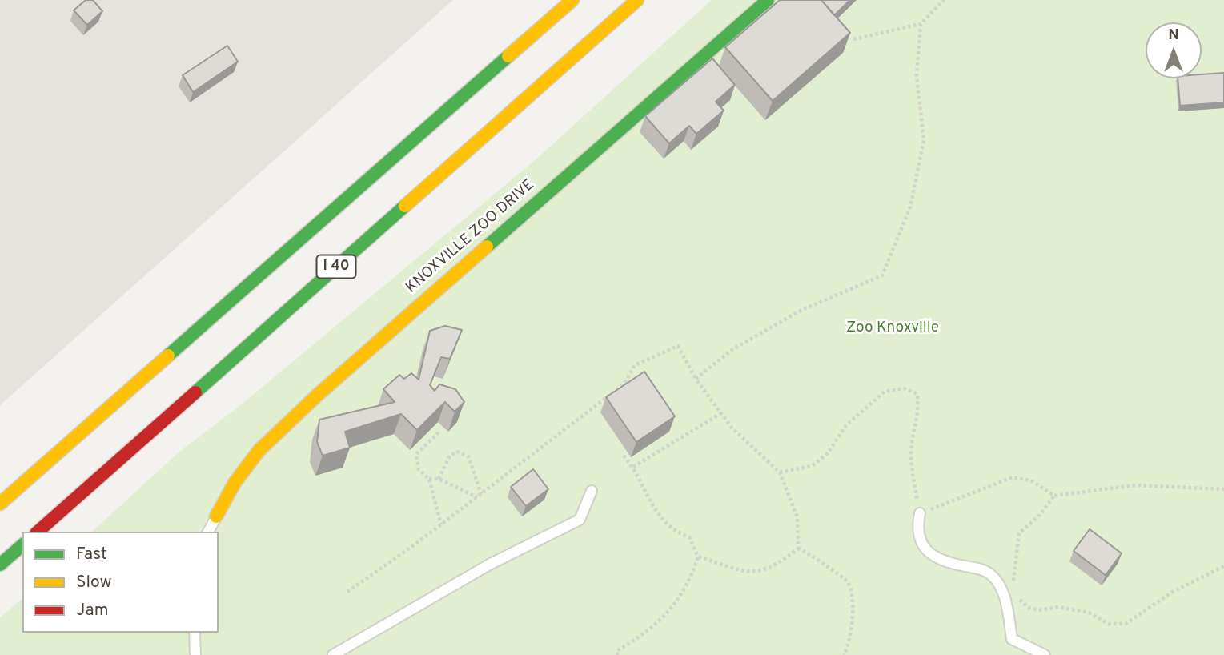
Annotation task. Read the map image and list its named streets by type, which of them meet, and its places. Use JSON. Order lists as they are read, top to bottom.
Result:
{
  "streets": {
    "main road": ["KNOXVILLE ZOO DRIVE", "I 40"]
  },
  "parks": ["Zoo Knoxville"],
  "legend": ["Fast", "Slow", "Jam"],
  "north": "top"
}
